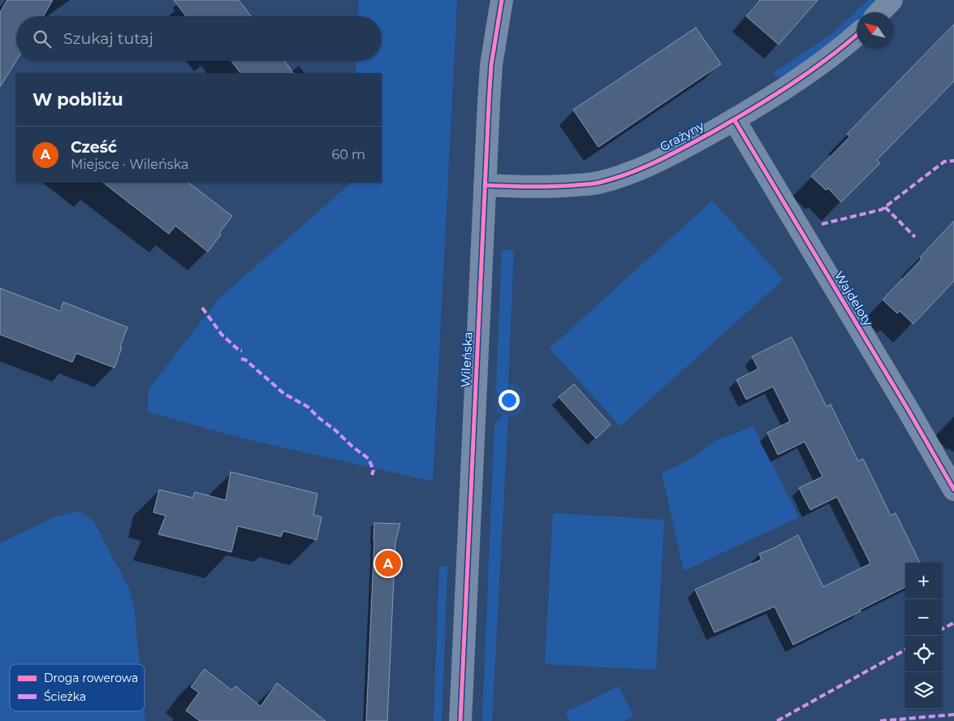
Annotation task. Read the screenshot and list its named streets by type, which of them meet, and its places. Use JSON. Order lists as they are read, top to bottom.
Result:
{
  "streets": {
    "street": ["Grażyny", "Wajdeloty", "Wileńska"]
  },
  "crossings": [
    ["Grażyny", "Wajdeloty"],
    ["Grażyny", "Wileńska"]
  ],
  "legend": ["Droga rowerowa", "Ścieżka"],
  "north": "top left",
  "page": {
    "search": "Szukaj tutaj",
    "heading": "W pobliżu",
    "list": [
      {
        "mark": "A",
        "name": "Cześć",
        "note": "Miejsce · Wileńska",
        "value": "60 m"
      }
    ],
    "pins": "A",
    "map_buttons": ["+", "−"]
  }
}
